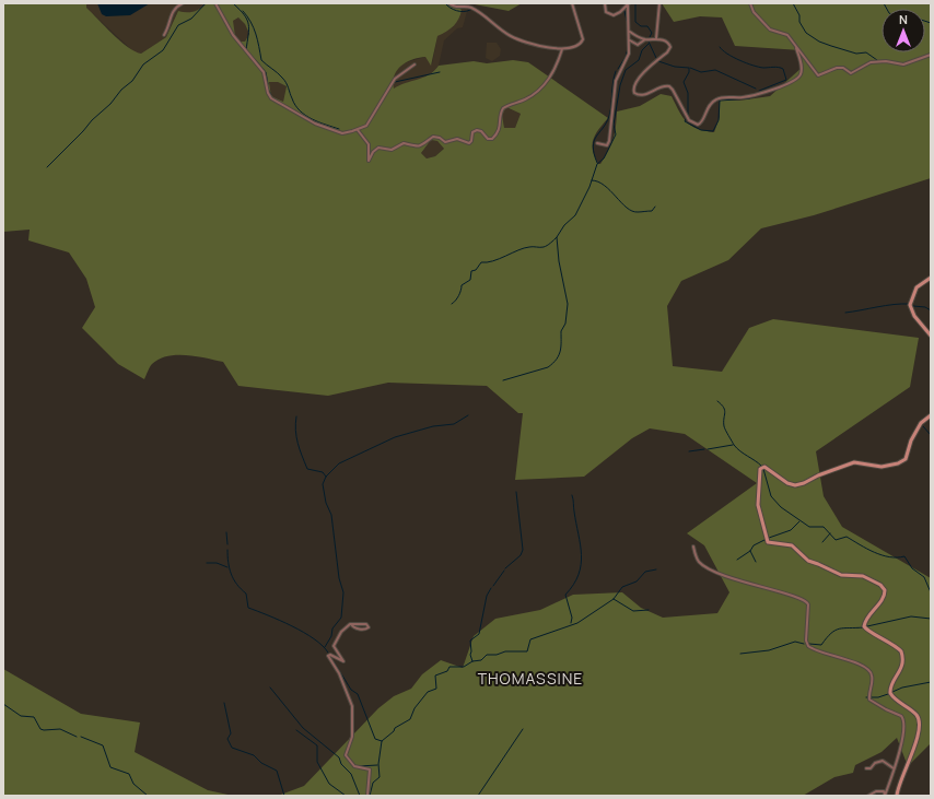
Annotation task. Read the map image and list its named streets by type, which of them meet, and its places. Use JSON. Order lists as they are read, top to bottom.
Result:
{
  "districts": ["THOMASSINE"],
  "north": "top"
}
